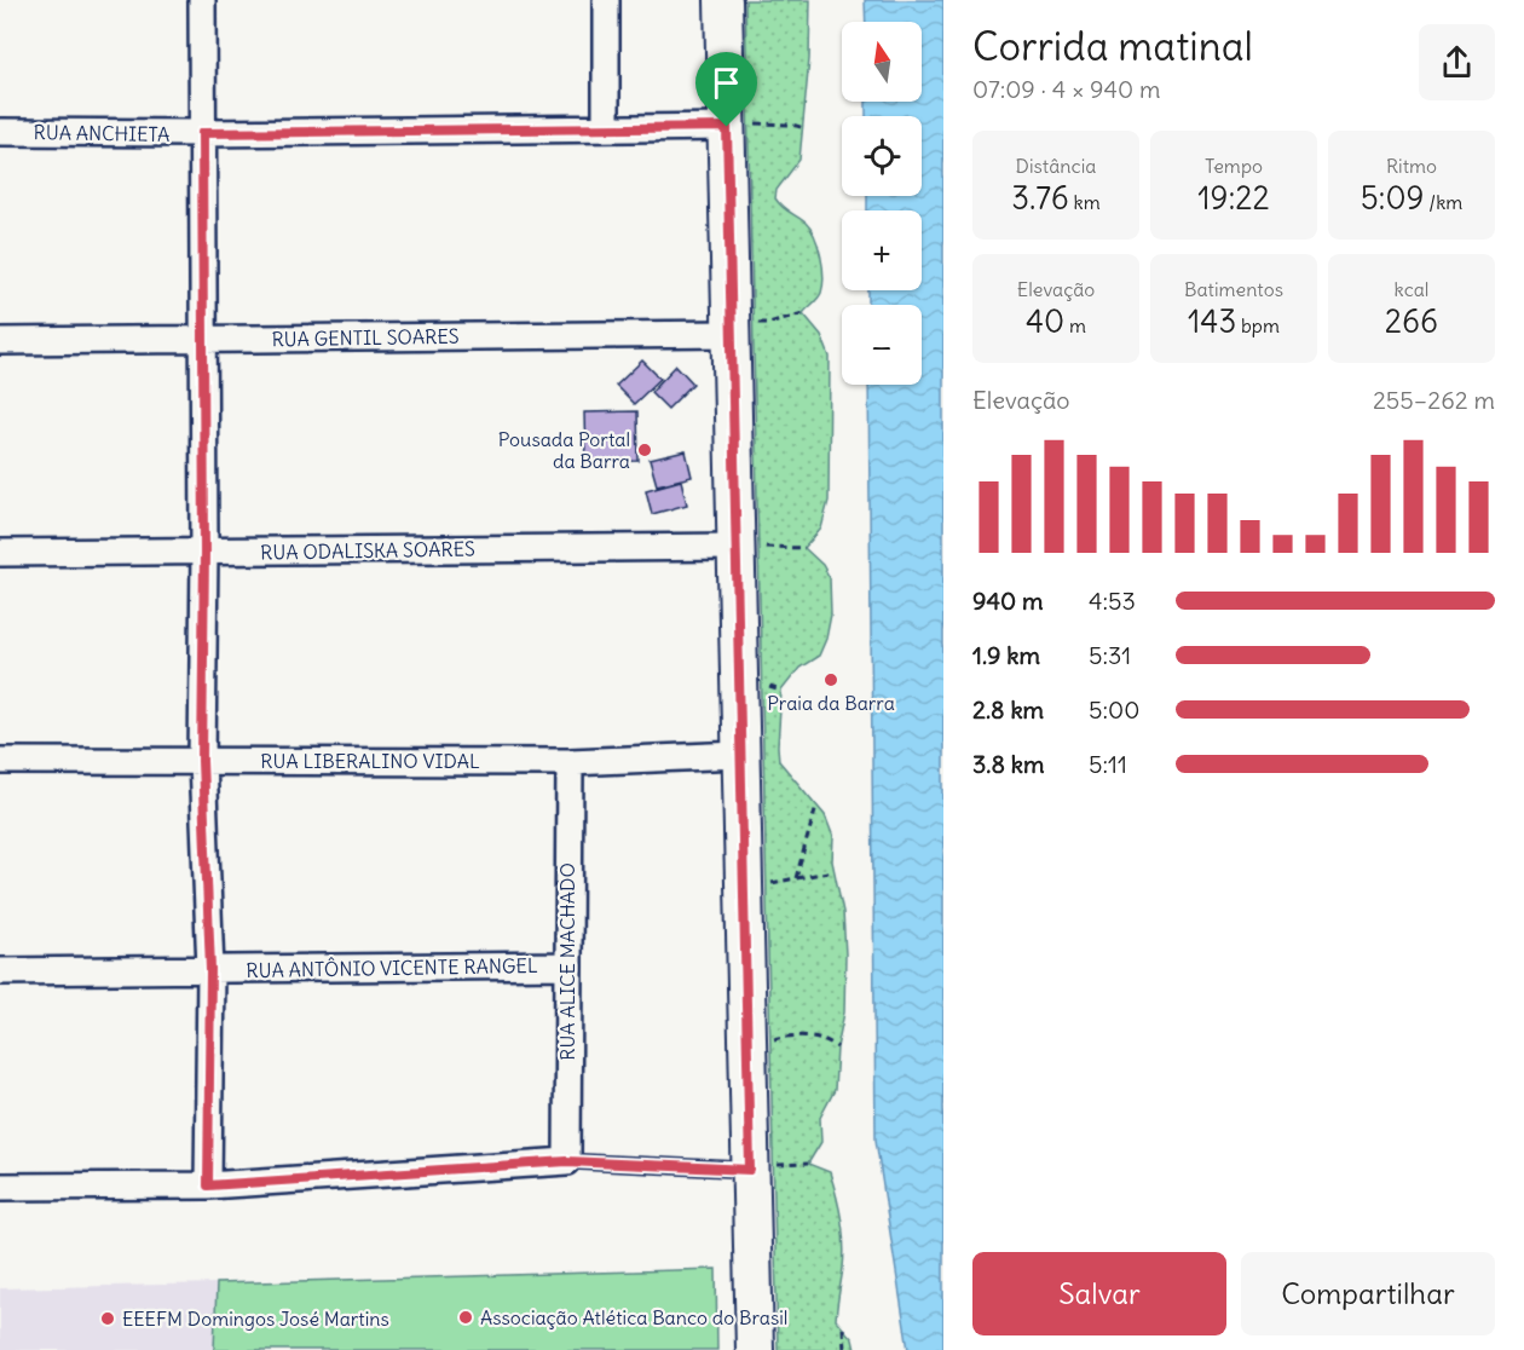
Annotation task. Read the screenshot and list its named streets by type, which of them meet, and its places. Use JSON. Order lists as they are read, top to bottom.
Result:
{
  "streets": {
    "street": [
      "RUA ANCHIETA",
      "RUA GENTIL SOARES",
      "RUA ODALISKA SOARES",
      "RUA LIBERALINO VIDAL",
      "RUA ALICE MACHADO",
      "RUA ANTÔNIO VICENTE RANGEL"
    ]
  },
  "crossings": [
    ["RUA LIBERALINO VIDAL", "RUA ALICE MACHADO"],
    ["RUA ALICE MACHADO", "RUA ANTÔNIO VICENTE RANGEL"]
  ],
  "places": [
    "Pousada Portal da Barra",
    "Praia da Barra",
    "Associação Atlética Banco do Brasil",
    "EEEFM Domingos José Martins"
  ],
  "north": "top",
  "page": {
    "heading": ["Corrida matinal", "07:09 · 4 × 940 m"],
    "map_buttons": ["+", "−"],
    "stats": [
      ["Distância", "3.76 km"],
      ["Tempo", "19:22"],
      ["Ritmo", "5:09 /km"],
      ["Elevação", "40 m"],
      ["Batimentos", "143 bpm"],
      ["kcal", "266"]
    ],
    "chart": ["Elevação", "255–262 m"],
    "list": [
      {
        "name": "940 m",
        "note": "4:53"
      },
      {
        "name": "1.9 km",
        "note": "5:31"
      },
      {
        "name": "2.8 km",
        "note": "5:00"
      },
      {
        "name": "3.8 km",
        "note": "5:11"
      }
    ],
    "buttons": ["Salvar", "Compartilhar"]
  }
}
